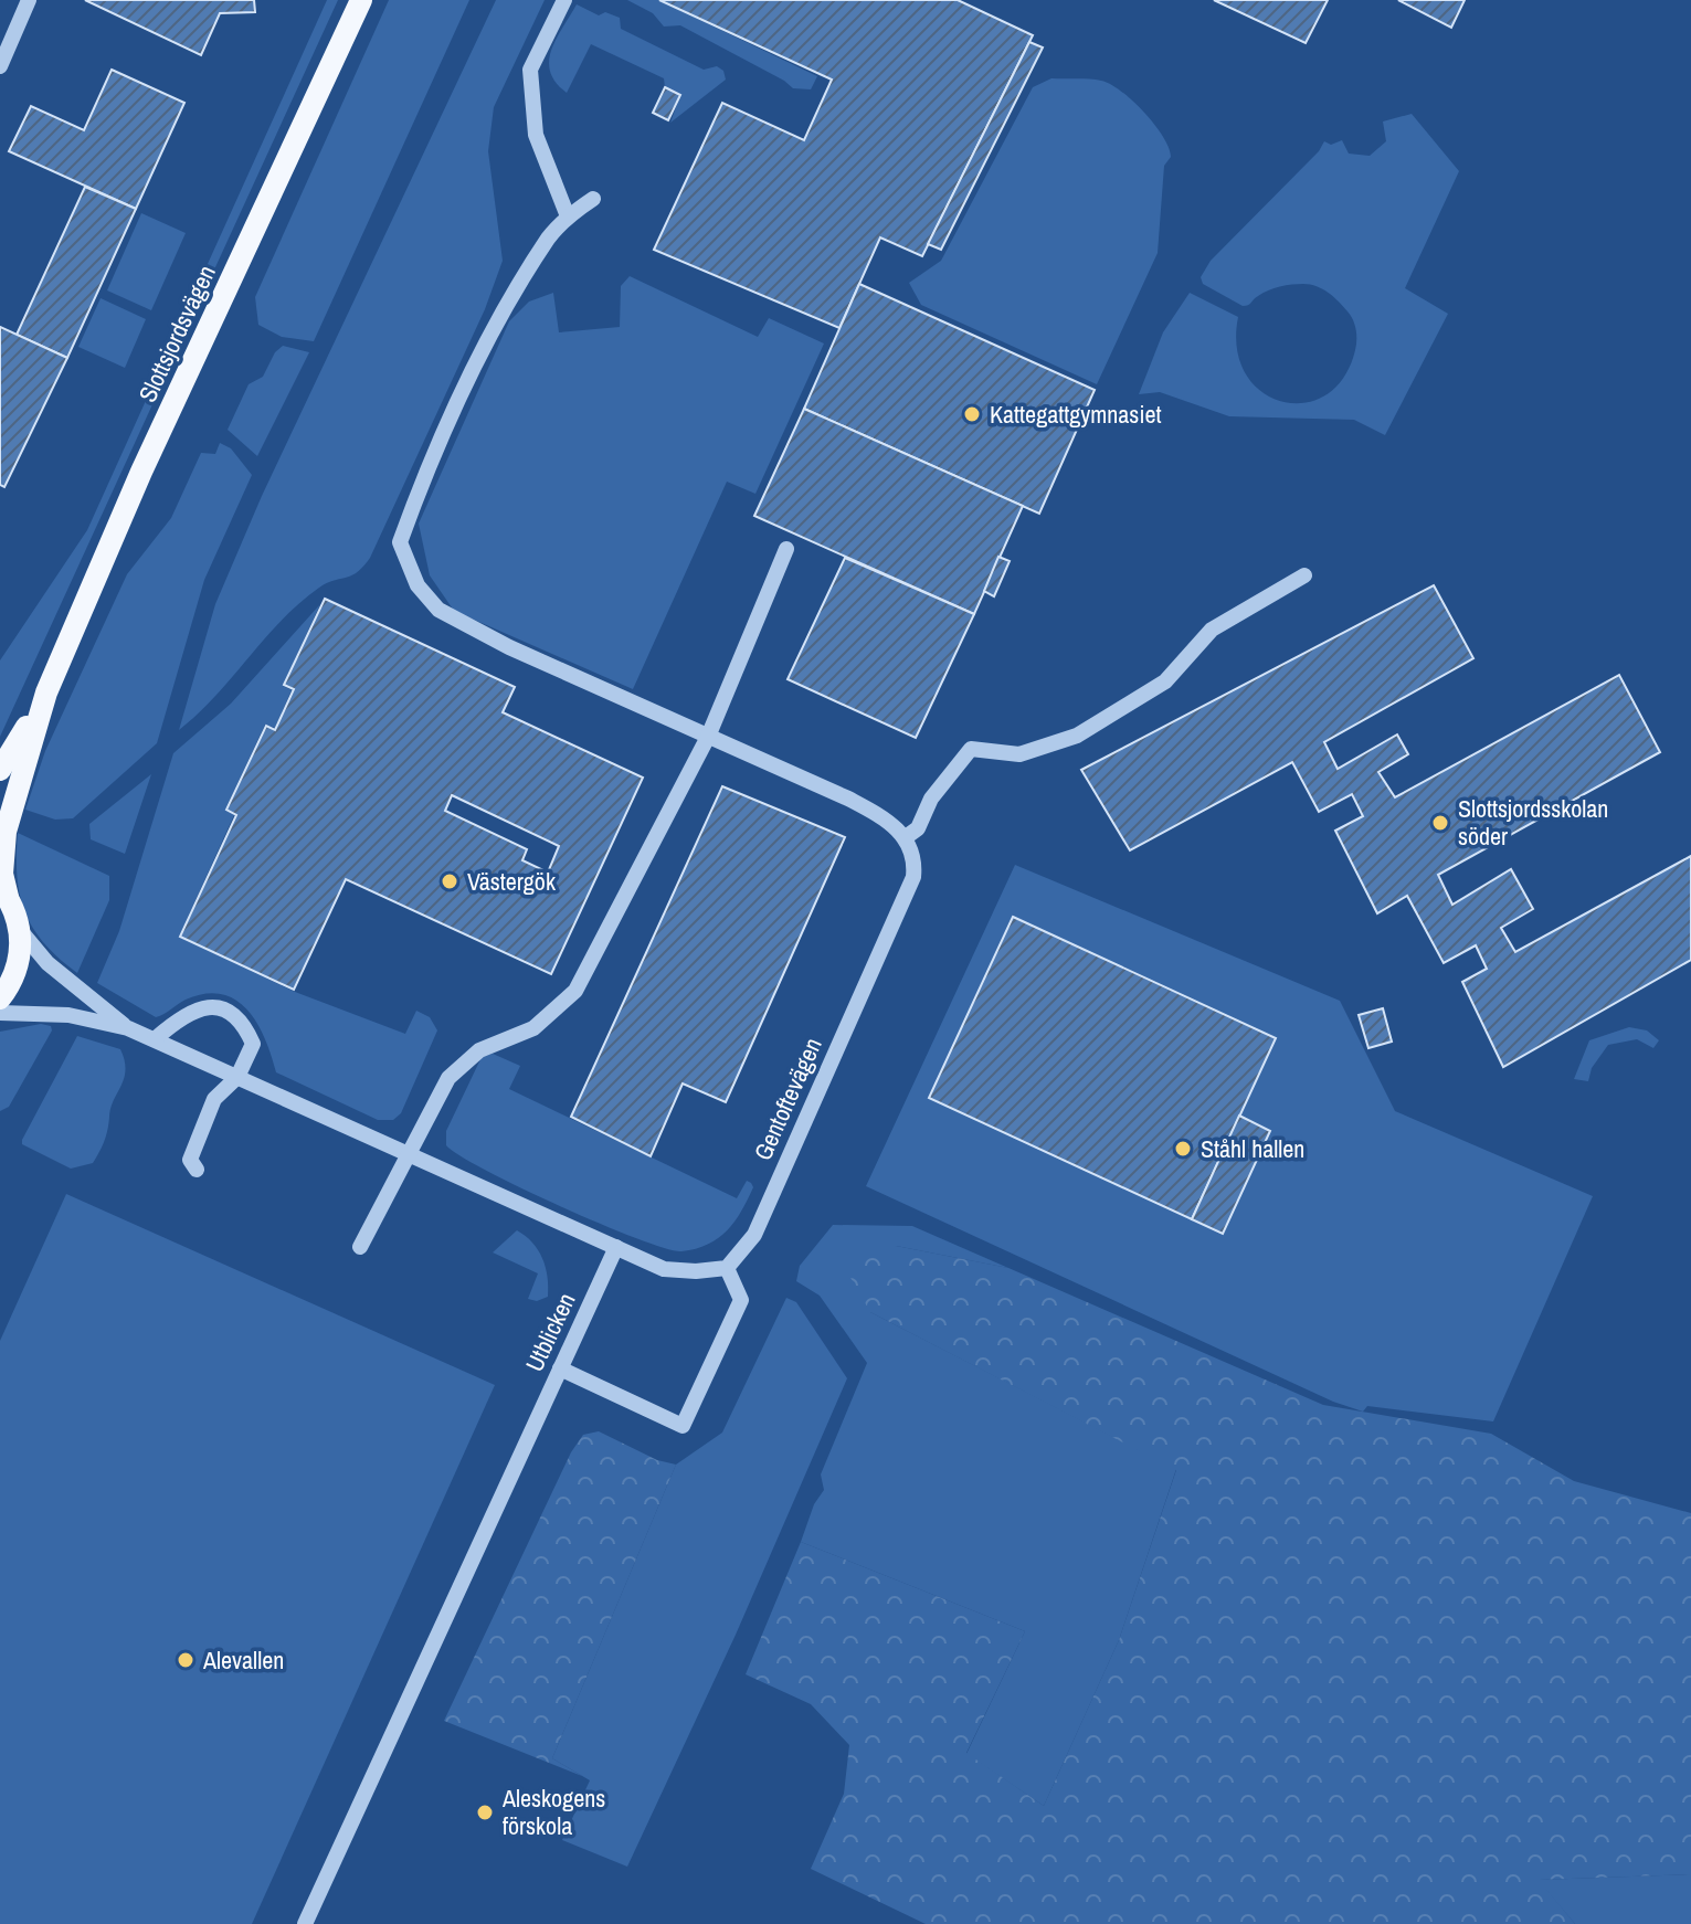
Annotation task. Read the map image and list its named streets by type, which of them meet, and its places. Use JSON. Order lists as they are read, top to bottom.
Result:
{
  "streets": {
    "main road": ["Slottsjordsvägen"],
    "street": ["Gentoftevägen", "Utblicken"]
  },
  "places": [
    "Kattegattgymnasiet",
    "Slottsjordsskolan söder",
    "Västergök",
    "Ståhl hallen",
    "Alevallen",
    "Aleskogens förskola"
  ]
}
